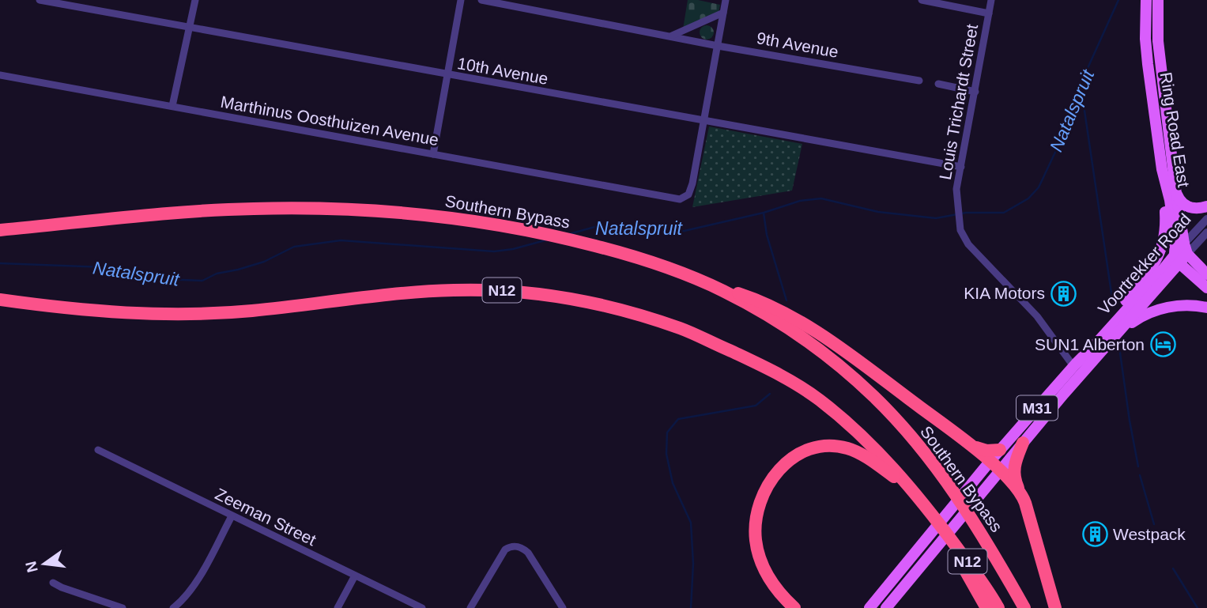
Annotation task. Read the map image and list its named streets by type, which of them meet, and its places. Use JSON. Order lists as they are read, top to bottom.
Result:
{
  "streets": {
    "highway": ["Southern Bypass", "N12"],
    "main road": ["Ring Road East", "Voortrekker Road", "M31"],
    "street": [
      "9th Avenue",
      "10th Avenue",
      "Louis Trichardt Street",
      "Marthinus Oosthuizen Avenue",
      "Zeeman Street"
    ]
  },
  "crossings": [
    ["10th Avenue", "Louis Trichardt Street"],
    ["10th Avenue", "Marthinus Oosthuizen Avenue"],
    ["Louis Trichardt Street", "Voortrekker Road"],
    ["Ring Road East", "Voortrekker Road"]
  ],
  "water": ["Natalspruit"],
  "places": {
    "building": ["KIA Motors", "Westpack"],
    "hotel": ["SUN1 Alberton"]
  },
  "north": "left"
}
